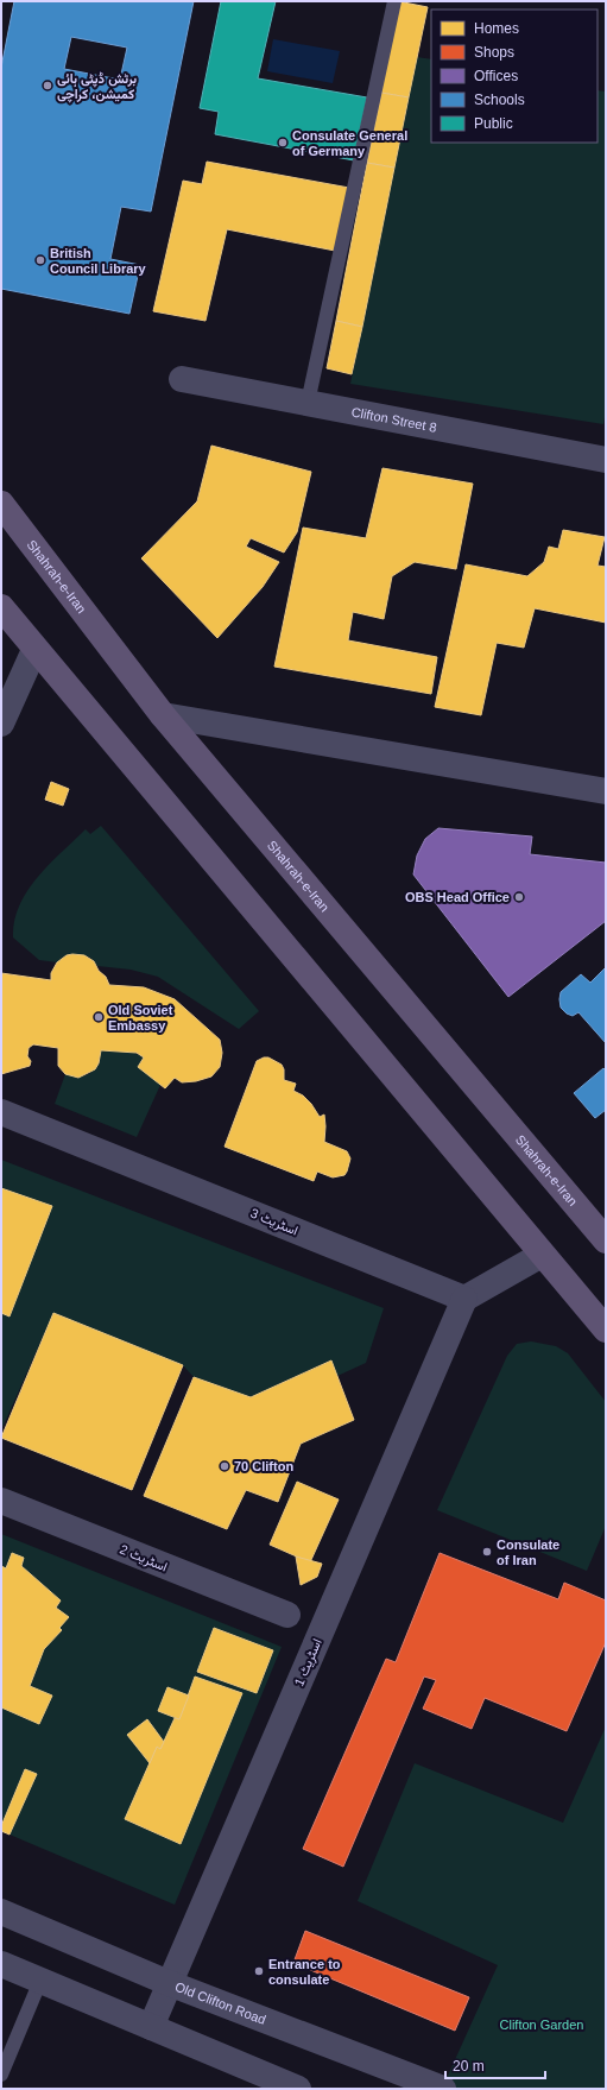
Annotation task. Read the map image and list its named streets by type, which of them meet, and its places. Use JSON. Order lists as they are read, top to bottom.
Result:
{
  "streets": {
    "main road": ["Shahrah-e-Iran"],
    "street": [
      "Clifton Street 8",
      "اسٹریٹ 3",
      "اسٹریٹ 2",
      "اسٹریٹ 1",
      "Old Clifton Road"
    ]
  },
  "crossings": [
    ["اسٹریٹ 3", "اسٹریٹ 1"],
    ["اسٹریٹ 1", "Old Clifton Road"]
  ],
  "parks": ["Clifton Garden"],
  "places": [
    "برٹش ڈپٹی ہائی کمیشن، کراچی",
    "Consulate General of Germany",
    "British Council Library",
    "OBS Head Office",
    "Old Soviet Embassy",
    "70 Clifton",
    "Consulate of Iran",
    "Entrance to consulate"
  ],
  "legend": [
    "Homes",
    "Shops",
    "Offices",
    "Schools",
    "Public"
  ],
  "scale_bar": "20 m"
}
